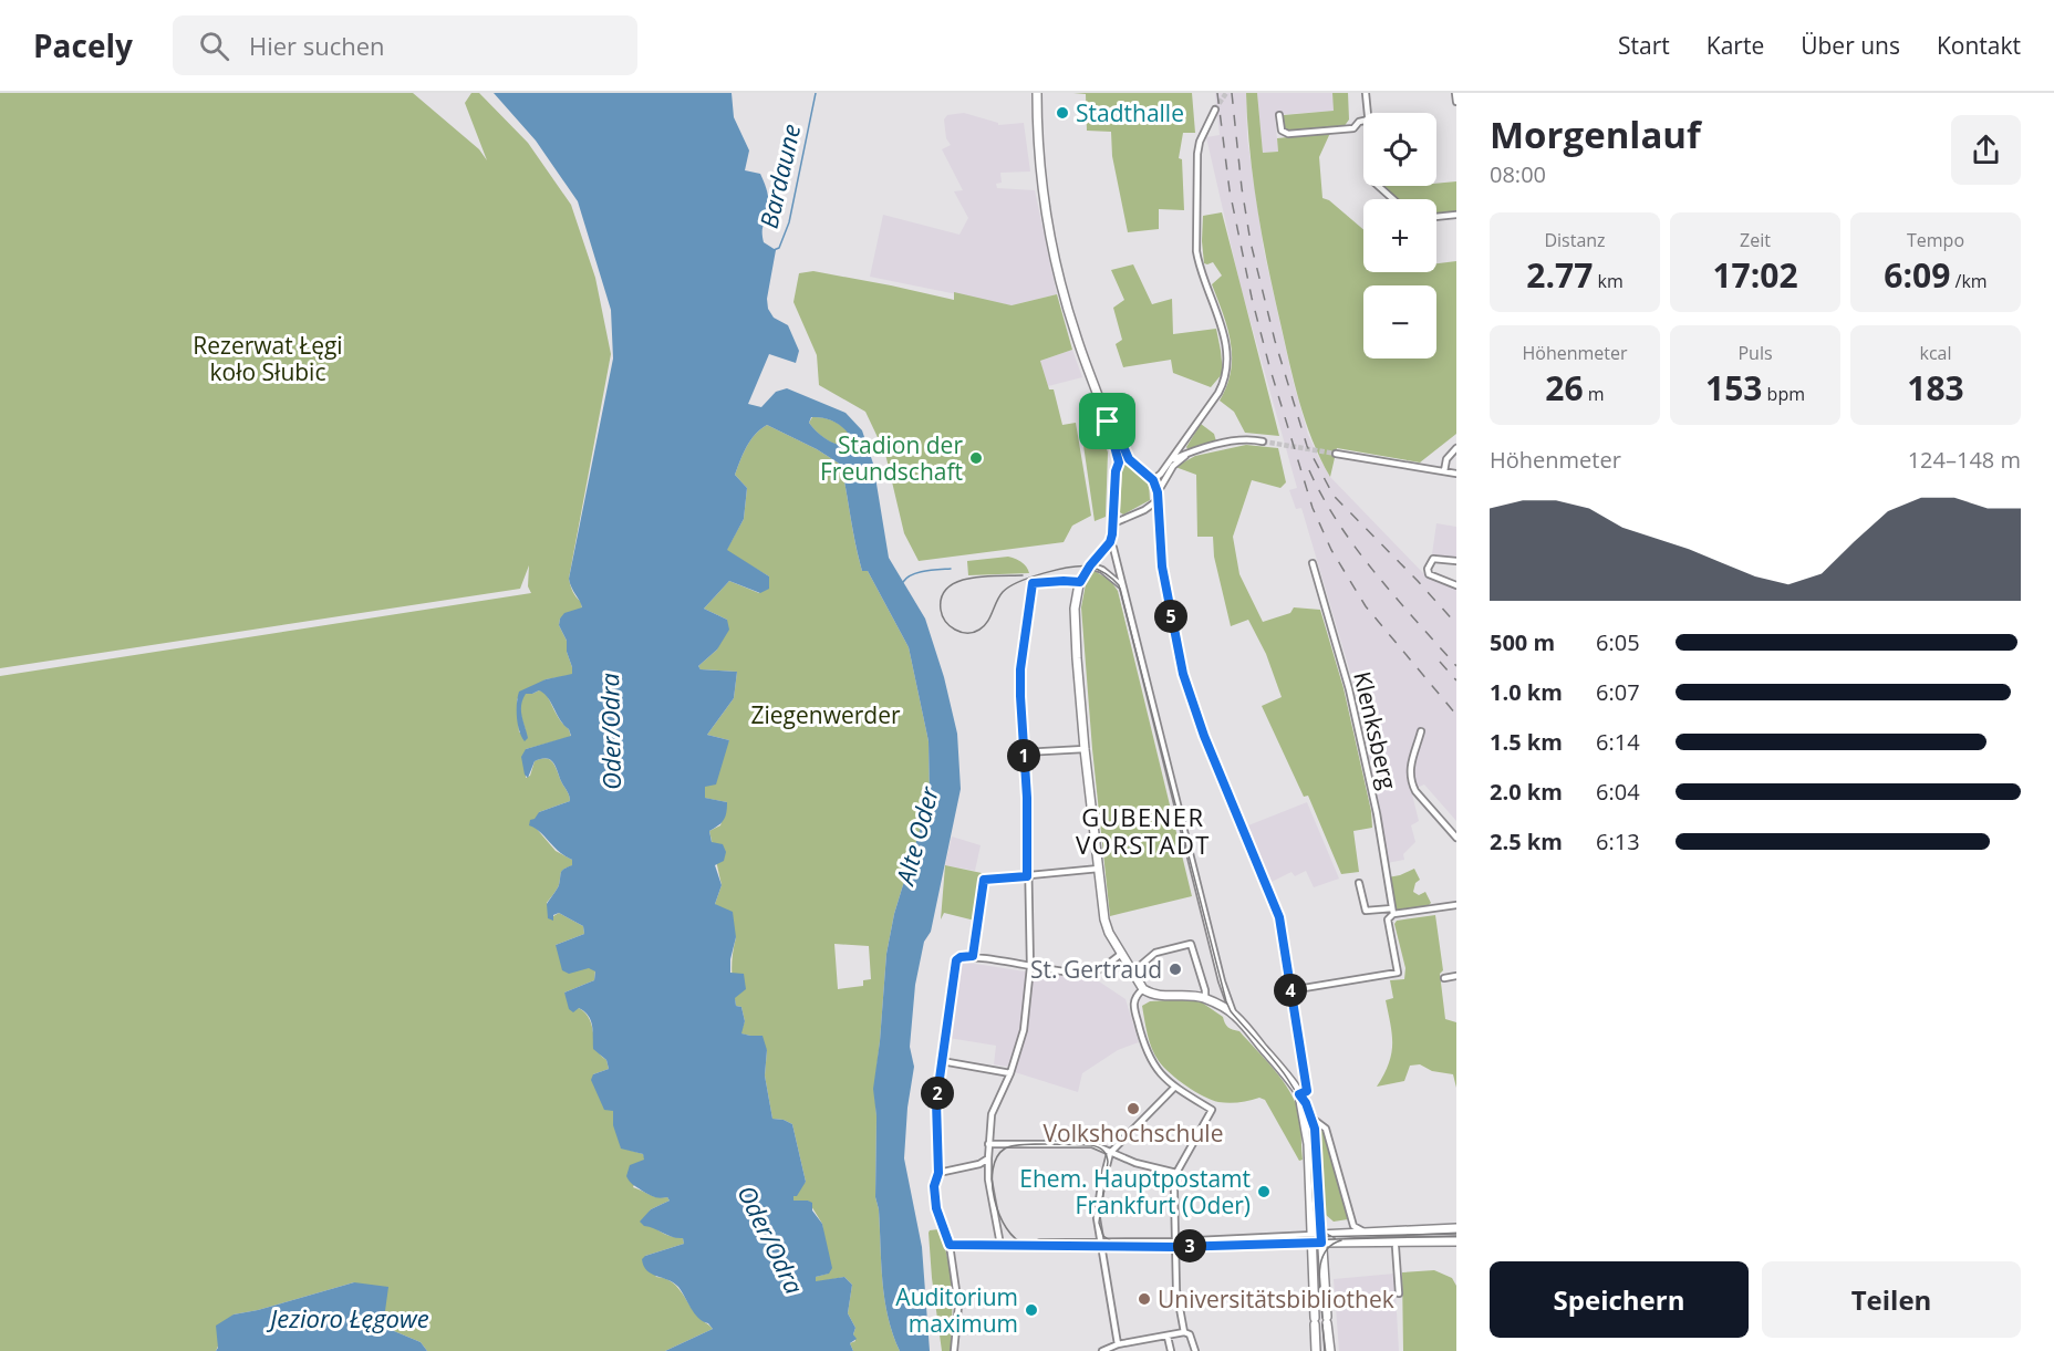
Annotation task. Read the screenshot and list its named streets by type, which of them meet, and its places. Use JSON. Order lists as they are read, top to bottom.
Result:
{
  "streets": {
    "street": ["Klenksberg"]
  },
  "districts": ["GUBENER VORSTADT"],
  "water": [
    "Bardaune",
    "Oder/Odra",
    "Alte Oder",
    "Jezioro Łęgowe"
  ],
  "parks": ["Rezerwat Łęgi koło Słubic", "Ziegenwerder"],
  "places": [
    "Stadthalle",
    "Stadion der Freundschaft",
    "St. Gertraud",
    "Volkshochschule",
    "Ehem. Hauptpostamt Frankfurt (Oder)",
    "Universitätsbibliothek",
    "Auditorium maximum"
  ],
  "page": {
    "header": "Pacely",
    "search": "Hier suchen",
    "nav": [
      "Start",
      "Karte",
      "Über uns",
      "Kontakt"
    ],
    "heading": ["Morgenlauf", "08:00"],
    "map_buttons": ["+", "−"],
    "stats": [
      ["Distanz", "2.77 km"],
      ["Zeit", "17:02"],
      ["Tempo", "6:09 /km"],
      ["Höhenmeter", "26 m"],
      ["Puls", "153 bpm"],
      ["kcal", "183"]
    ],
    "chart": ["Höhenmeter", "124–148 m"],
    "pins": [
      "5",
      "1",
      "4",
      "2",
      "3"
    ],
    "list": [
      {
        "name": "500 m",
        "note": "6:05"
      },
      {
        "name": "1.0 km",
        "note": "6:07"
      },
      {
        "name": "1.5 km",
        "note": "6:14"
      },
      {
        "name": "2.0 km",
        "note": "6:04"
      },
      {
        "name": "2.5 km",
        "note": "6:13"
      }
    ],
    "buttons": ["Speichern", "Teilen"]
  }
}
